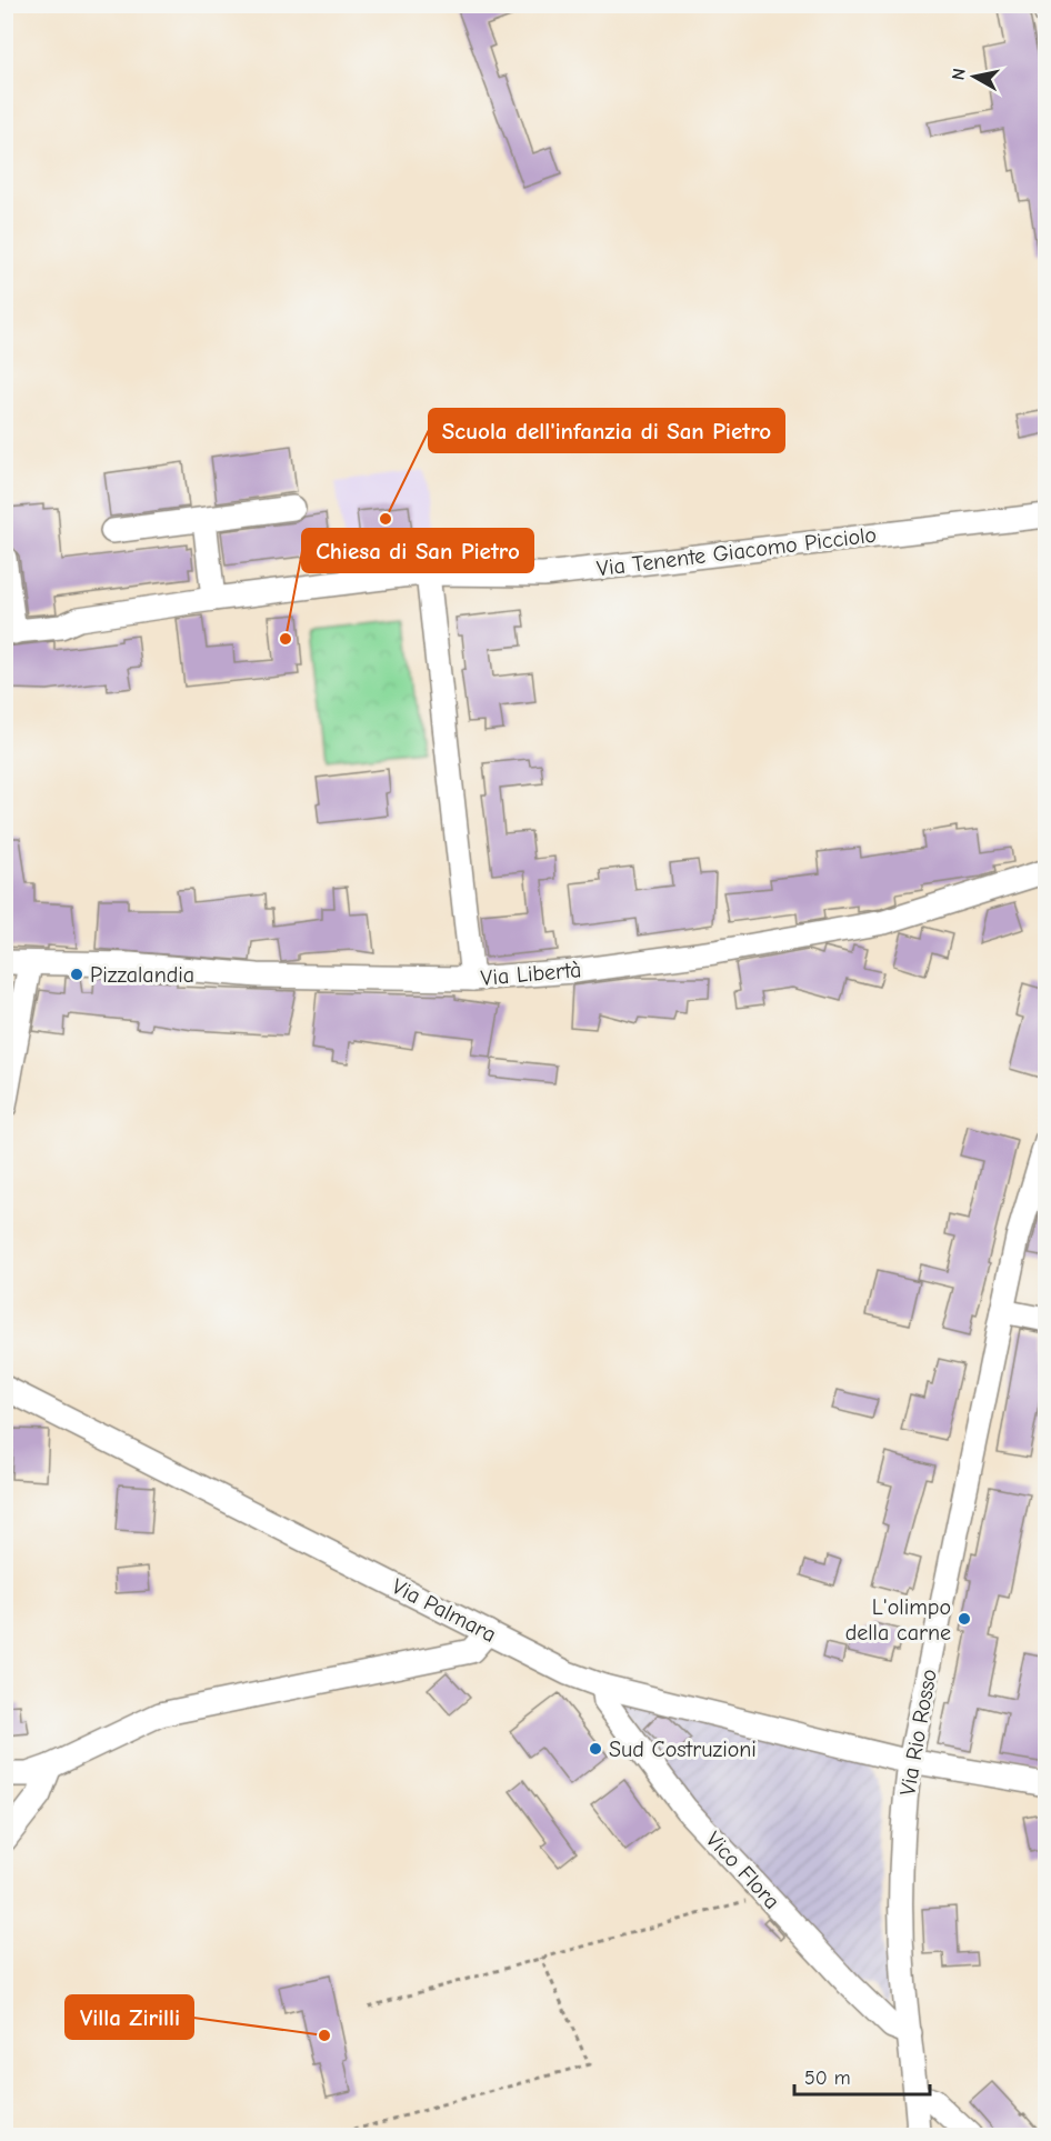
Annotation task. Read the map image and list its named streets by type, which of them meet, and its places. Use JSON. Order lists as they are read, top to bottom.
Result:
{
  "streets": {
    "street": [
      "Via Tenente Giacomo Picciolo",
      "Via Libertà",
      "Via Palmara",
      "Via Rio Rosso",
      "Vico Flora"
    ]
  },
  "crossings": [
    ["Via Palmara", "Via Rio Rosso"],
    ["Via Palmara", "Vico Flora"],
    ["Via Rio Rosso", "Vico Flora"]
  ],
  "places": [
    "Scuola dell'infanzia di San Pietro",
    "Chiesa di San Pietro",
    "Pizzalandia",
    "L'olimpo della carne",
    "Sud Costruzioni",
    "Villa Zirilli"
  ],
  "scale_bar": "50 m",
  "north": "left"
}
